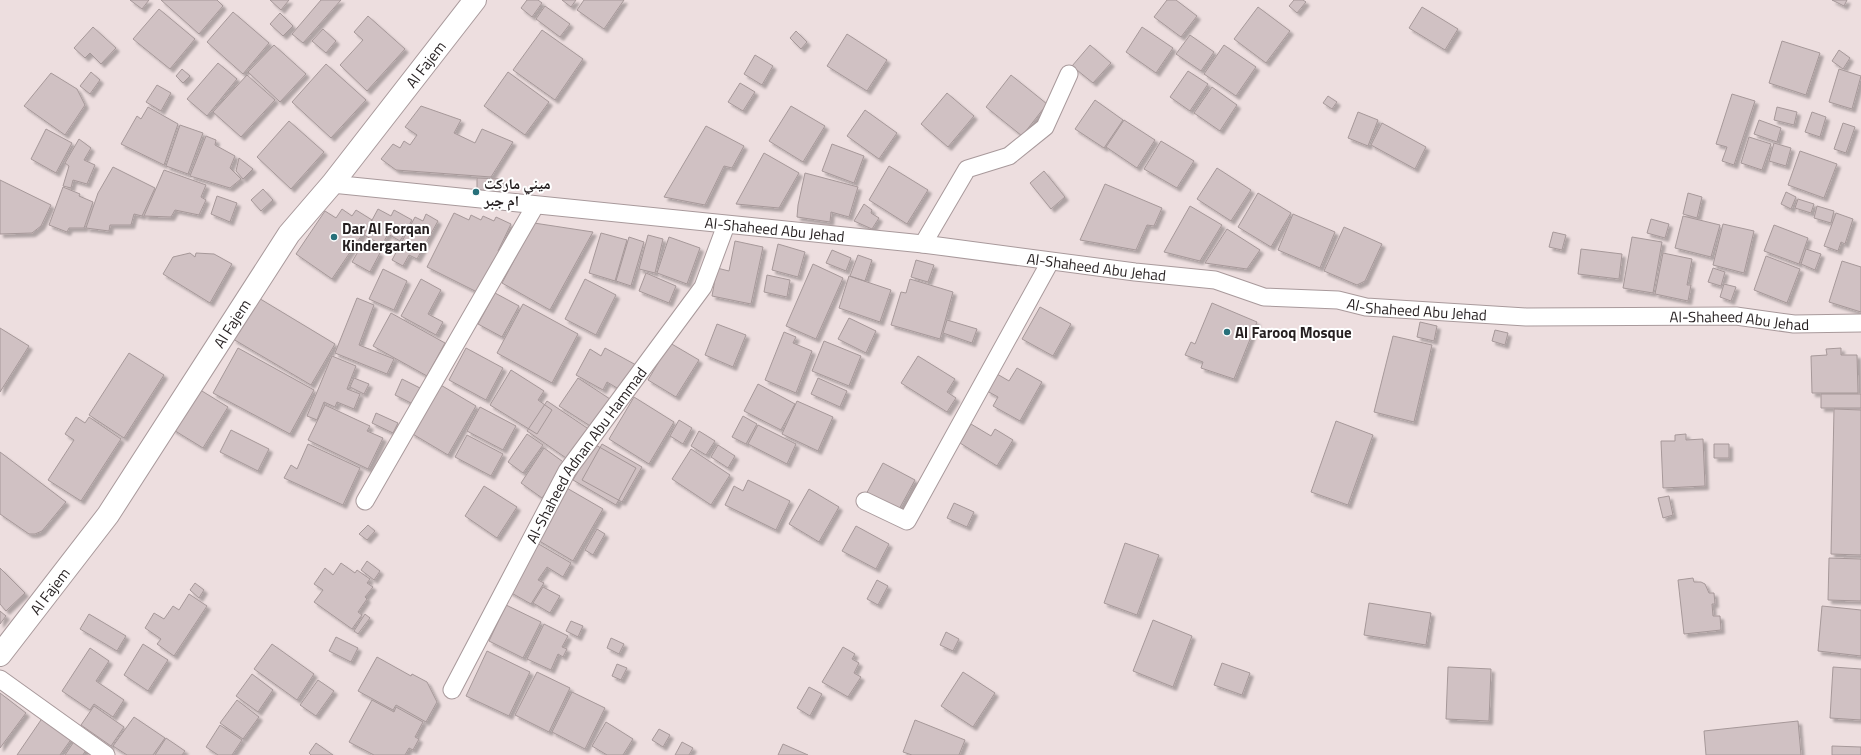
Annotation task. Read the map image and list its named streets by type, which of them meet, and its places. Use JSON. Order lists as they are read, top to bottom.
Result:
{
  "streets": {
    "main road": ["Al Fajem"],
    "street": ["Al-Shaheed Abu Jehad", "Al-Shaheed Adnan Abu Hammad"]
  },
  "crossings": [
    ["Al Fajem", "Al-Shaheed Abu Jehad"],
    ["Al-Shaheed Abu Jehad", "Al-Shaheed Adnan Abu Hammad"]
  ],
  "places": ["ميني ماركت ام جبر", "Dar Al Forqan Kindergarten", "Al Farooq Mosque"]
}
